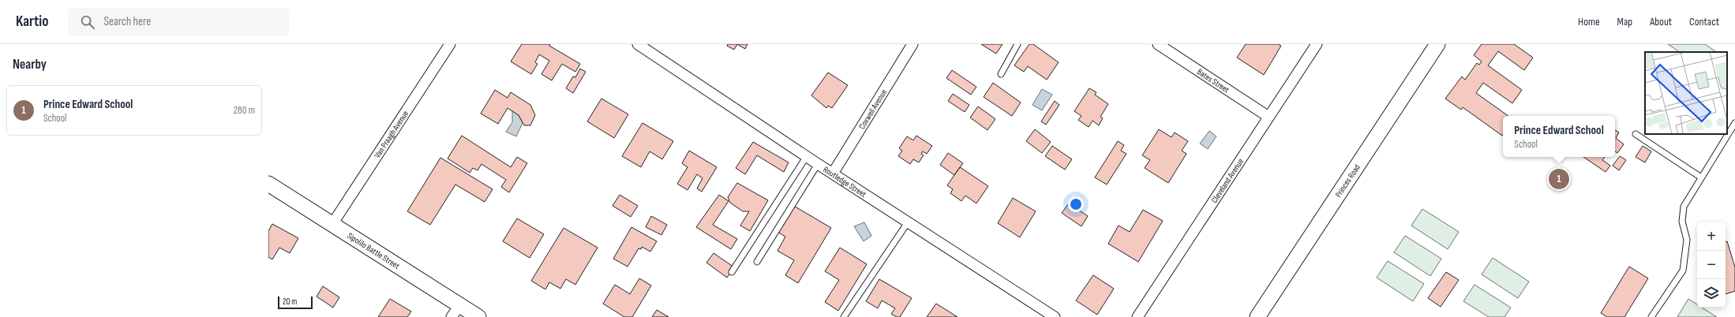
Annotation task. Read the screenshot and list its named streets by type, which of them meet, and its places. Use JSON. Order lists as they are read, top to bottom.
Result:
{
  "streets": {
    "main road": ["Princes Road", "Sipolilo Battle Street"],
    "street": [
      "Bates Street",
      "Coxwell Avenue",
      "Van Praagh Avenue",
      "Cleveland Avenue",
      "Routledge Street"
    ]
  },
  "crossings": [
    ["Bates Street", "Cleveland Avenue"],
    ["Coxwell Avenue", "Routledge Street"],
    ["Van Praagh Avenue", "Sipolilo Battle Street"]
  ],
  "scale_bar": "20 m",
  "page": {
    "header": "Kartio",
    "search": "Search here",
    "nav": [
      "Home",
      "Map",
      "About",
      "Contact"
    ],
    "heading": "Nearby",
    "list": [
      {
        "mark": "1",
        "name": "Prince Edward School",
        "note": "School",
        "value": "280 m"
      }
    ],
    "popup": ["Prince Edward School", "School"],
    "pins": "1",
    "map_buttons": ["+", "−"],
    "scale": "20 m"
  }
}
